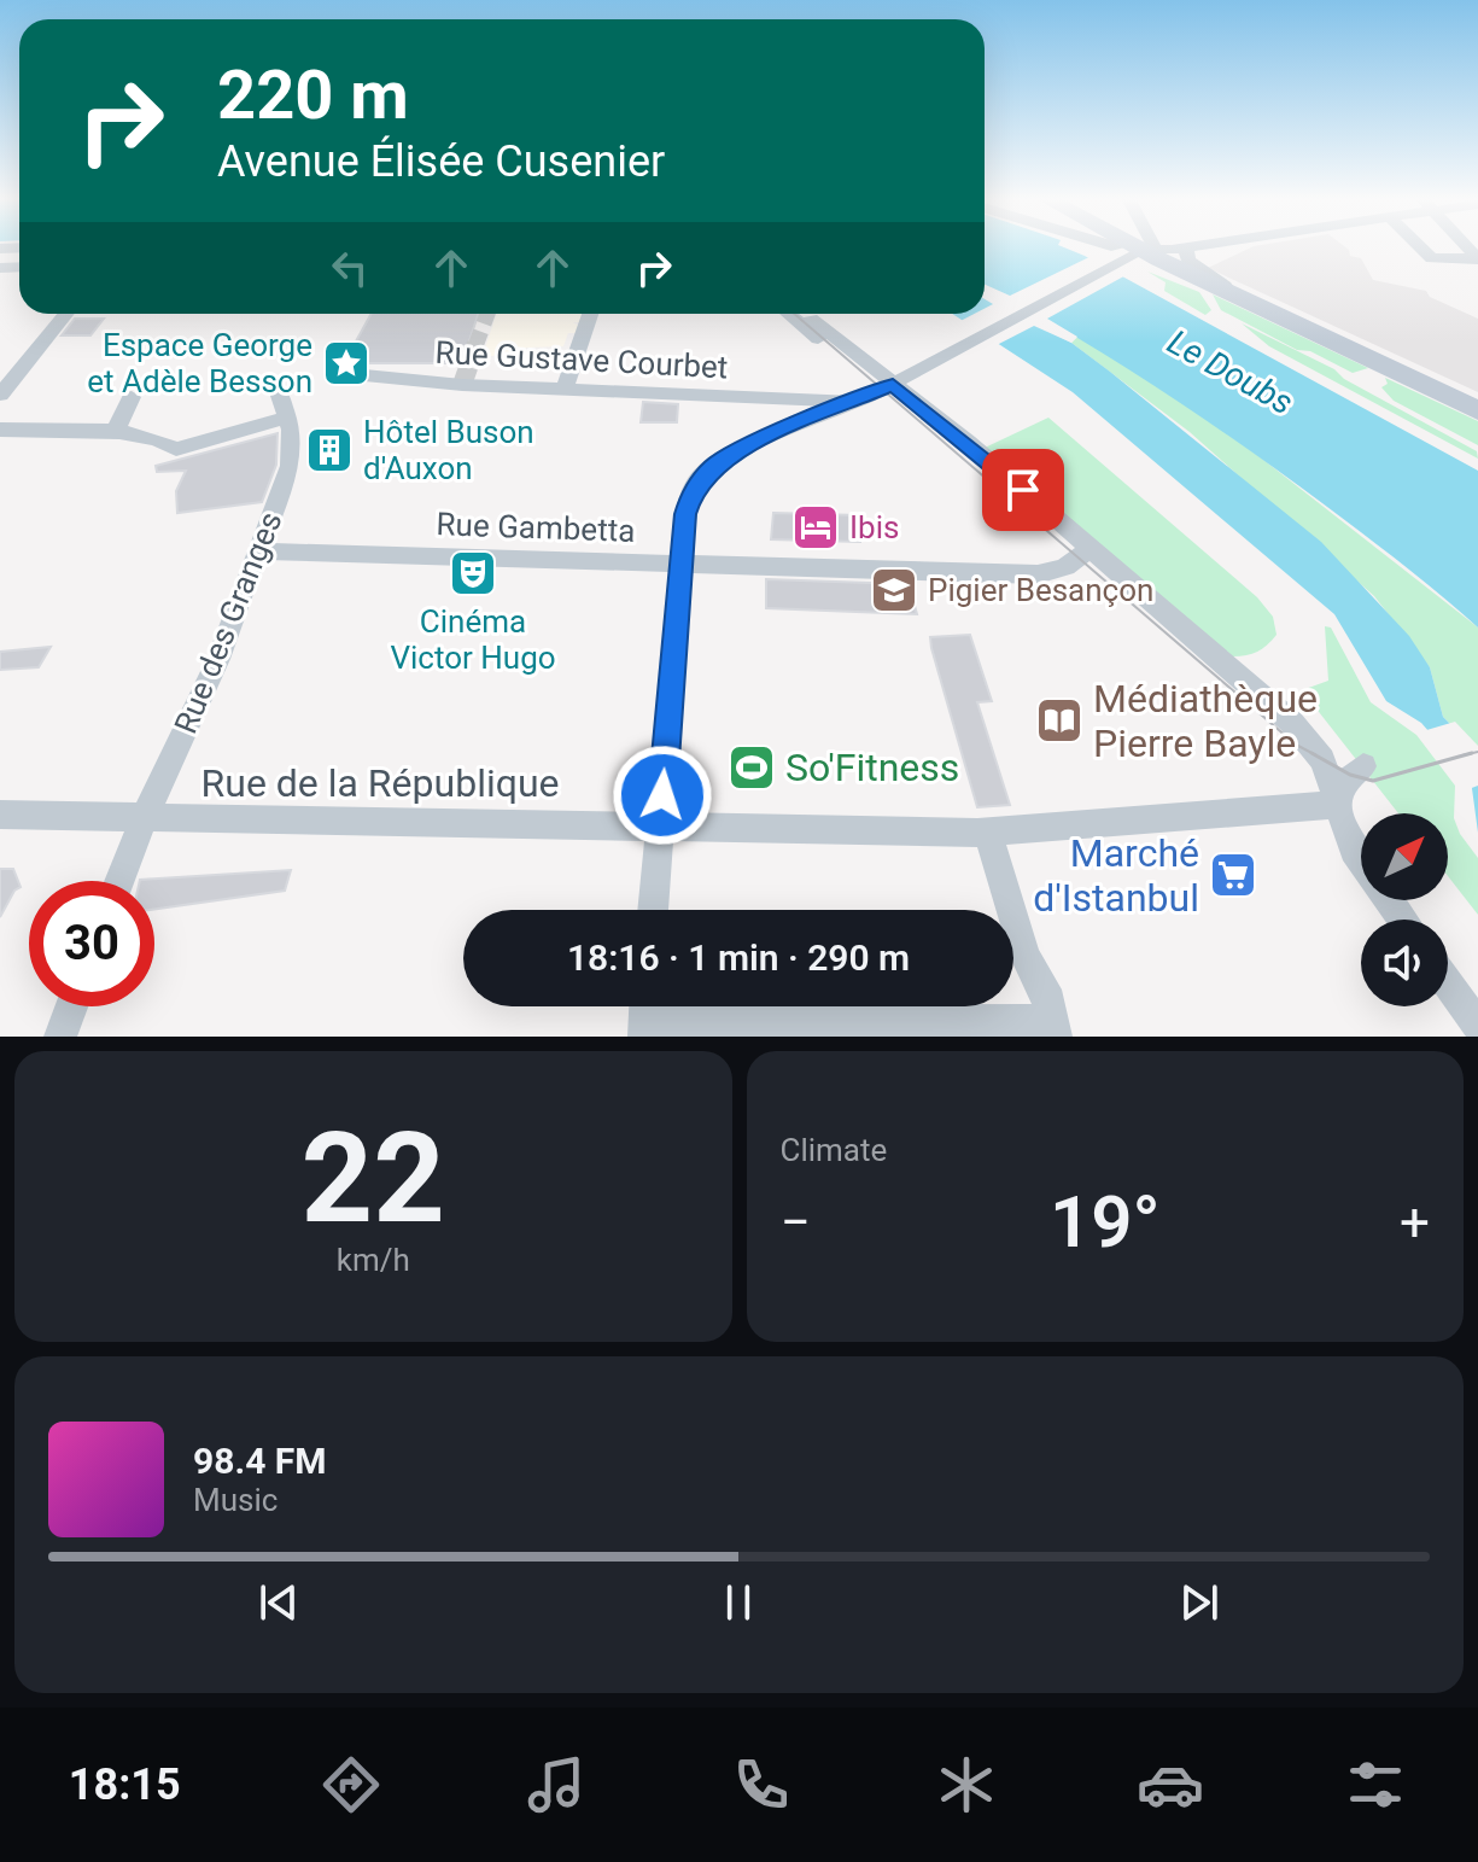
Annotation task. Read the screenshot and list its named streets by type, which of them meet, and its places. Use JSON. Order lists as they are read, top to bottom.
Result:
{
  "streets": {
    "street": [
      "Rue Gustave Courbet",
      "Rue Gambetta",
      "Rue des Granges",
      "Rue de la République"
    ]
  },
  "crossings": [
    ["Rue Gambetta", "Rue des Granges"],
    ["Rue des Granges", "Rue de la République"]
  ],
  "water": ["Le Doubs"],
  "places": {
    "place": ["Espace George et Adèle Besson"],
    "building": ["Hôtel Buson d'Auxon"],
    "hotel": ["Ibis"],
    "theatre": ["Cinéma Victor Hugo"],
    "school or university": ["Pigier Besançon"],
    "library": ["Médiathèque Pierre Bayle"],
    "sports": ["So'Fitness"],
    "supermarket": ["Marché d'Istanbul"]
  },
  "north": "top right",
  "page": {
    "turn": ["220 m", "Avenue Élisée Cusenier"],
    "limit": "30",
    "trip": "18:16 · 1 min · 290 m",
    "tile": [
      ["22", "km/h"],
      "Climate"
    ],
    "heat": ["−", "19°", "+"],
    "song": ["98.4 FM", "Music"],
    "tabs": "18:15"
  }
}
